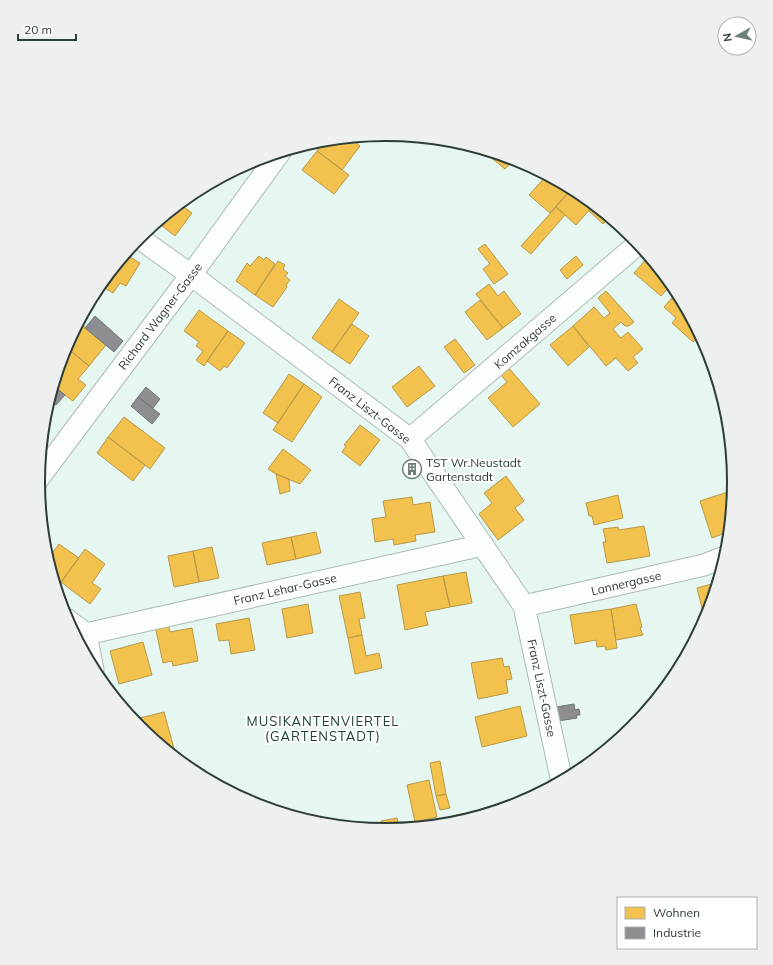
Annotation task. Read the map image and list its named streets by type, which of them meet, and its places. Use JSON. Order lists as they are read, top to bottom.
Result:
{
  "streets": {
    "street": [
      "Richard Wagner-Gasse",
      "Komzakgasse",
      "Franz Liszt-Gasse",
      "Lannergasse",
      "Franz Lehar-Gasse"
    ]
  },
  "crossings": [
    ["Richard Wagner-Gasse", "Franz Liszt-Gasse"],
    ["Komzakgasse", "Franz Liszt-Gasse"],
    ["Franz Liszt-Gasse", "Lannergasse"],
    ["Franz Liszt-Gasse", "Franz Lehar-Gasse"]
  ],
  "districts": ["MUSIKANTENVIERTEL (GARTENSTADT)"],
  "places": {
    "building": ["TST Wr.Neustadt Gartenstadt"]
  },
  "legend": ["Wohnen", "Industrie"],
  "scale_bar": "20 m",
  "north": "left"
}
